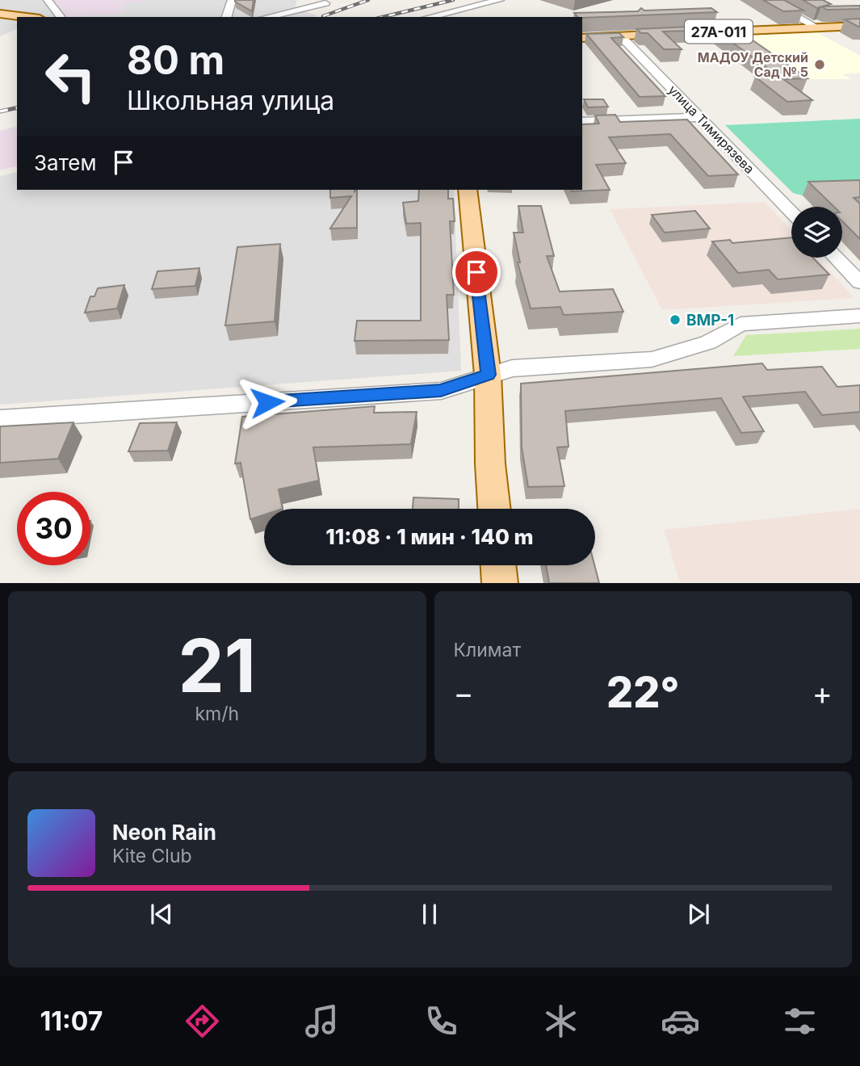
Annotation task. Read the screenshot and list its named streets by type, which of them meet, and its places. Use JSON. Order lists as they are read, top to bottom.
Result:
{
  "streets": {
    "main road": ["27А-011"],
    "street": ["улица Тимирязева"]
  },
  "crossings": [
    ["27А-011", "улица Тимирязева"]
  ],
  "places": ["МАДОУ Детский Сад № 5", "BMP-1"],
  "page": {
    "turn": ["80 m", "Школьная улица"],
    "then": "Затем",
    "limit": "30",
    "trip": "11:08 · 1 мин · 140 m",
    "tile": [
      ["21", "km/h"],
      "Климат"
    ],
    "heat": ["−", "22°", "+"],
    "song": ["Neon Rain", "Kite Club"],
    "tabs": "11:07"
  }
}
